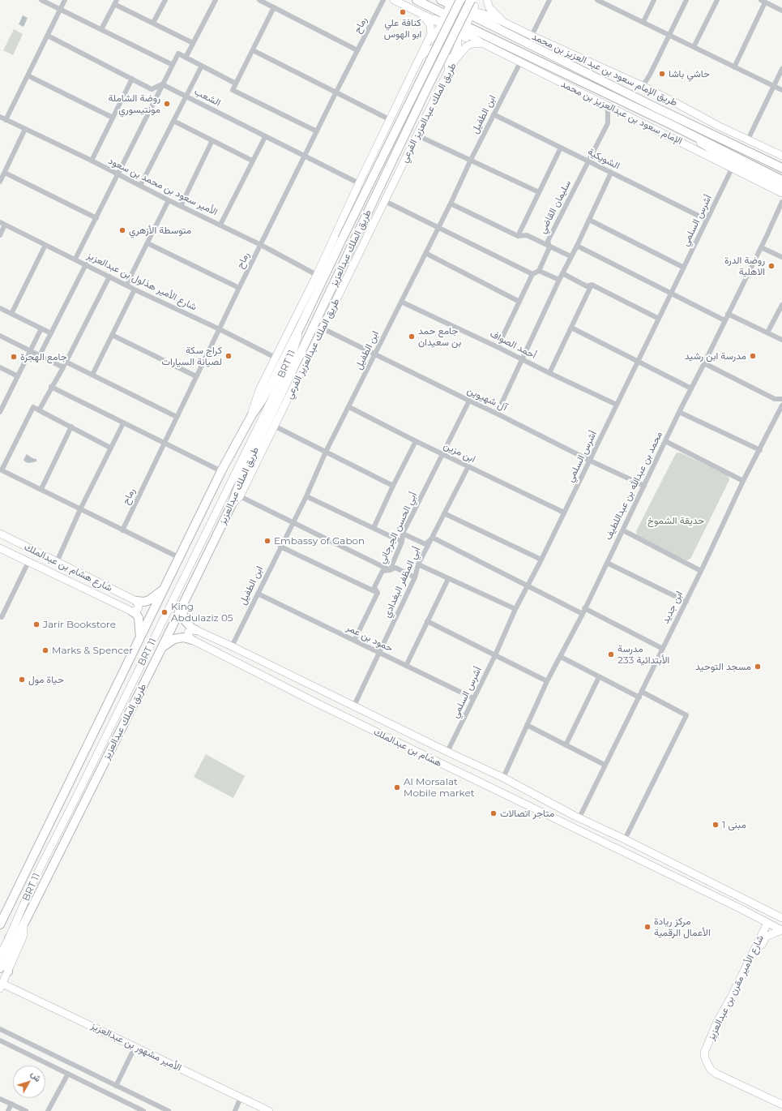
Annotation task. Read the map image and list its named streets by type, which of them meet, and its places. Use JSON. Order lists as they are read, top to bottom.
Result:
{
  "streets": {
    "main road": ["الإمام سعود بن عبدالعزيز بن محمد", "طريق الملك عبدالعزيز"],
    "street": [
      "رماح",
      "طريق الإمام سعود بن عبد العزيز بن محمد",
      "الشعب",
      "طريق الملك عبدالعزيز الفرعي",
      "ابن الطفيل",
      "الشويكية",
      "الأمير سعود بن محمد بن سعود",
      "سليمان القاضي",
      "أشرس السلمي",
      "شارع الأمير هذلول بن عبدالعزيز",
      "أحمد الصواف",
      "BRT 11",
      "آل شهيوين",
      "ابن مزين",
      "محمد بن عبدالله بن عبداللطيف",
      "أبي الحسن الجرجاني",
      "شارع هشام بن عبدالملك",
      "أبي المظفر البغدادي",
      "ابن جديد",
      "حمود بن عمر",
      "هشام بن عبدالملك",
      "شارع الأمير مقرن بن عبدالعزيز",
      "الأمير مشهور بن عبدالعزيز"
    ]
  },
  "crossings": [
    ["رماح", "الشعب"],
    ["رماح", "الأمير سعود بن محمد بن سعود"],
    ["رماح", "شارع الأمير هذلول بن عبدالعزيز"],
    ["طريق الملك عبدالعزيز الفرعي", "الإمام سعود بن عبدالعزيز بن محمد"],
    ["طريق الملك عبدالعزيز الفرعي", "طريق الملك عبدالعزيز"],
    ["طريق الملك عبدالعزيز الفرعي", "آل شهيوين"],
    ["الإمام سعود بن عبدالعزيز بن محمد", "ابن الطفيل"],
    ["الإمام سعود بن عبدالعزيز بن محمد", "سليمان القاضي"],
    ["الإمام سعود بن عبدالعزيز بن محمد", "أشرس السلمي"],
    ["ابن الطفيل", "الشويكية"],
    ["ابن الطفيل", "أحمد الصواف"],
    ["ابن الطفيل", "آل شهيوين"],
    ["ابن الطفيل", "ابن مزين"],
    ["ابن الطفيل", "حمود بن عمر"],
    ["ابن الطفيل", "هشام بن عبدالملك"],
    ["الشويكية", "سليمان القاضي"],
    ["الشويكية", "أشرس السلمي"],
    ["أشرس السلمي", "أحمد الصواف"],
    ["أشرس السلمي", "آل شهيوين"],
    ["أشرس السلمي", "ابن مزين"],
    ["أشرس السلمي", "حمود بن عمر"],
    ["أشرس السلمي", "هشام بن عبدالملك"],
    ["طريق الملك عبدالعزيز", "BRT 11"],
    ["آل شهيوين", "محمد بن عبدالله بن عبداللطيف"],
    ["آل شهيوين", "أبي الحسن الجرجاني"],
    ["ابن مزين", "أبي الحسن الجرجاني"],
    ["ابن مزين", "أبي المظفر البغدادي"],
    ["محمد بن عبدالله بن عبداللطيف", "هشام بن عبدالملك"],
    ["أبي الحسن الجرجاني", "حمود بن عمر"],
    ["أبي المظفر البغدادي", "حمود بن عمر"],
    ["أبي المظفر البغدادي", "هشام بن عبدالملك"],
    ["ابن جديد", "هشام بن عبدالملك"],
    ["هشام بن عبدالملك", "شارع الأمير مقرن بن عبدالعزيز"]
  ],
  "parks": ["حديقة الشموخ"],
  "places": [
    "كنافة علي ابو الهوس",
    "حاشي باشا",
    "روضة الشاملة مونتيسوري",
    "متوسطة الأزهري",
    "روضة الدرة الاهلية",
    "جامع حمد بن سعيدان",
    "كراج سكة لصيانة السيارات",
    "مدرسة ابن رشيد",
    "جامع الهجرة",
    "Embassy of Gabon",
    "King Abdulaziz 05",
    "Jarir Bookstore",
    "Marks & Spencer",
    "مدرسة الأبتدائية 233",
    "مسجد التوحيد",
    "حياة مول",
    "Al Morsalat Mobile market",
    "متاجر اتصالات",
    "مبنى 1",
    "مركز ريادة الأعمال الرقمية"
  ],
  "north": "top right"
}
